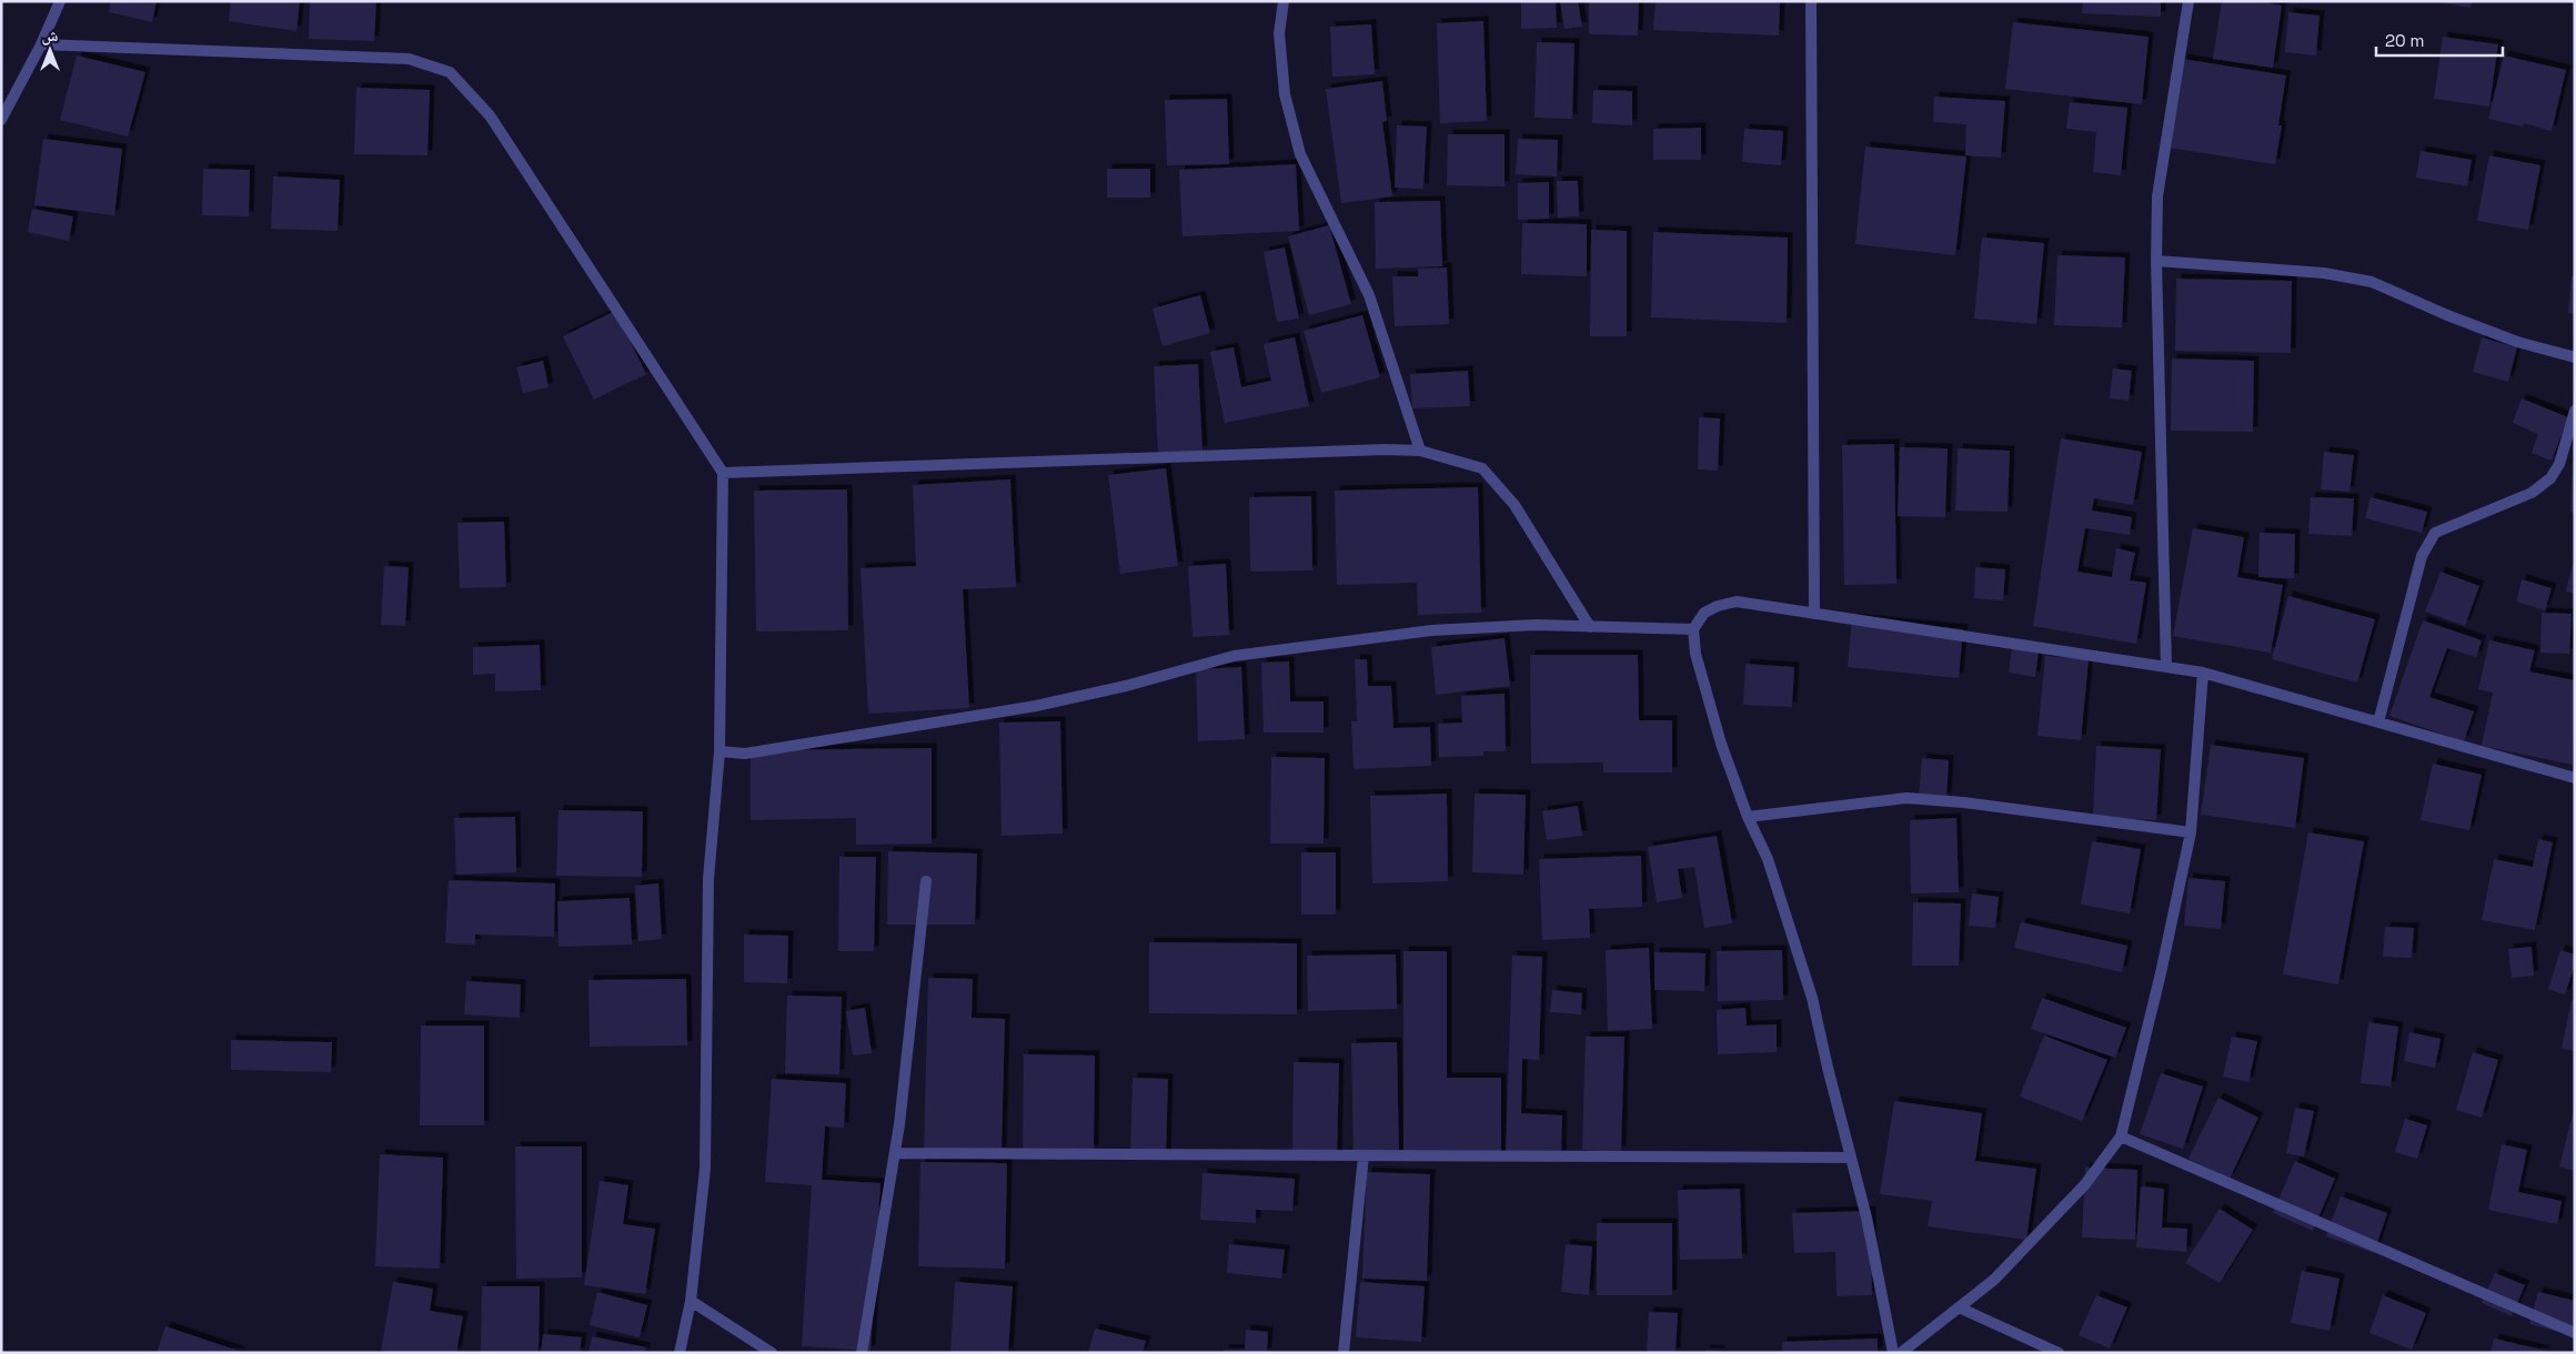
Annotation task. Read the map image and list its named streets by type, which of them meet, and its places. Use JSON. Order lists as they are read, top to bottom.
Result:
{
  "scale_bar": "20 m",
  "north": "top"
}
